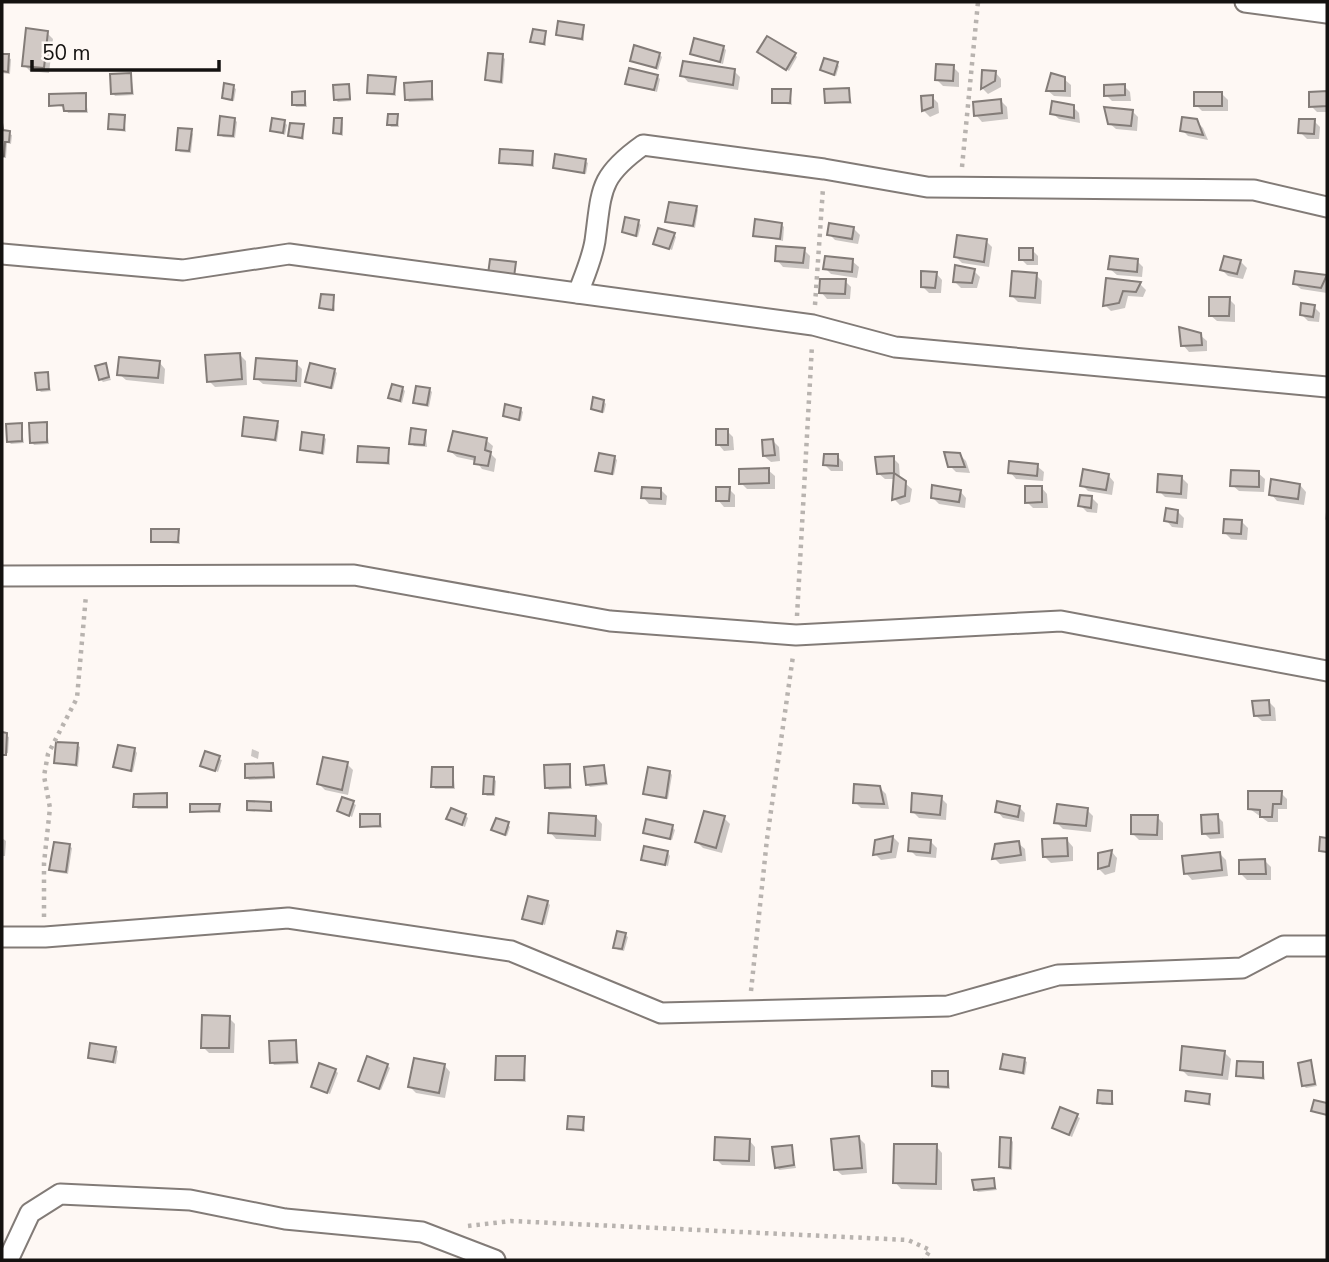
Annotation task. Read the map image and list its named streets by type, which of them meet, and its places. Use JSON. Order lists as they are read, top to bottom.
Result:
{
  "scale_bar": "50 m"
}
